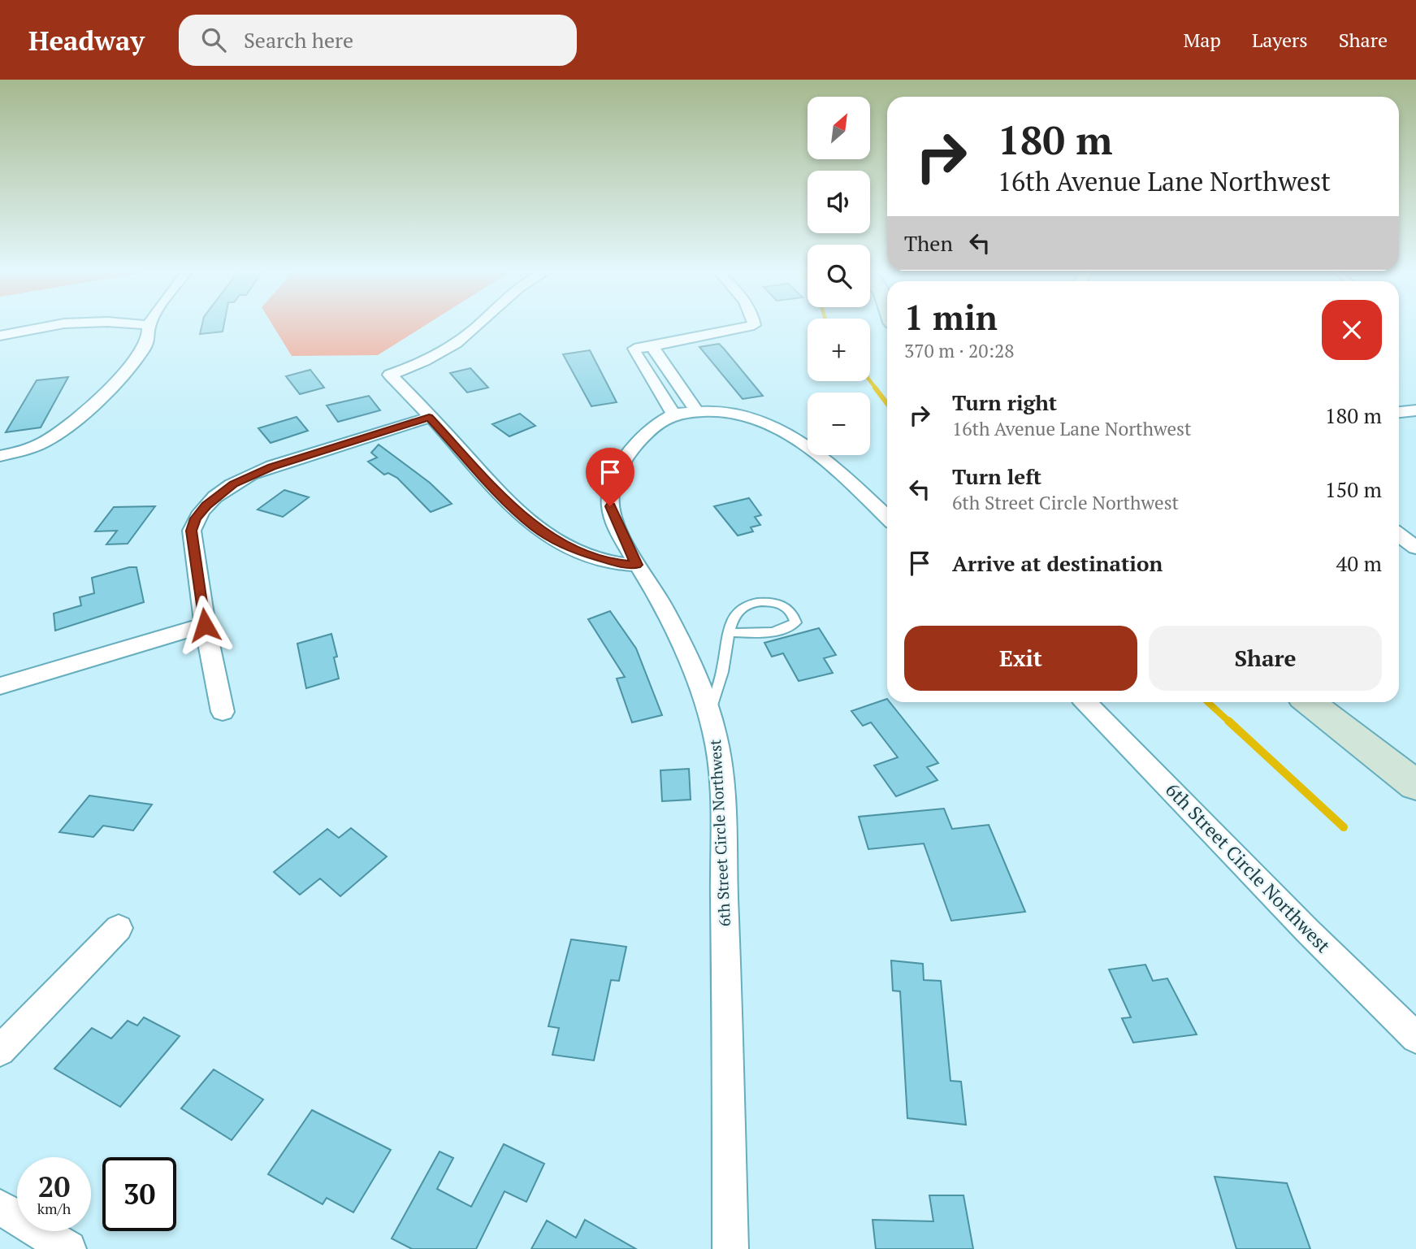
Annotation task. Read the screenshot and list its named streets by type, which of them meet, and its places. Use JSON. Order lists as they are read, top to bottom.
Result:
{
  "streets": {
    "street": ["6th Street Circle Northwest"]
  },
  "north": "top right",
  "page": {
    "header": "Headway",
    "search": "Search here",
    "nav": ["Map", "Layers", "Share"],
    "map_buttons": ["+", "−"],
    "turn": ["180 m", "16th Avenue Lane Northwest"],
    "then": "Then",
    "heading": ["1 min", "370 m · 20:28"],
    "list": [
      {
        "name": "Turn right",
        "note": "16th Avenue Lane Northwest",
        "value": "180 m"
      },
      {
        "name": "Turn left",
        "note": "6th Street Circle Northwest",
        "value": "150 m"
      },
      {
        "name": "Arrive at destination",
        "value": "40 m"
      }
    ],
    "buttons": ["Exit", "Share"],
    "speed": "20 km/h",
    "limit": "30"
  }
}
